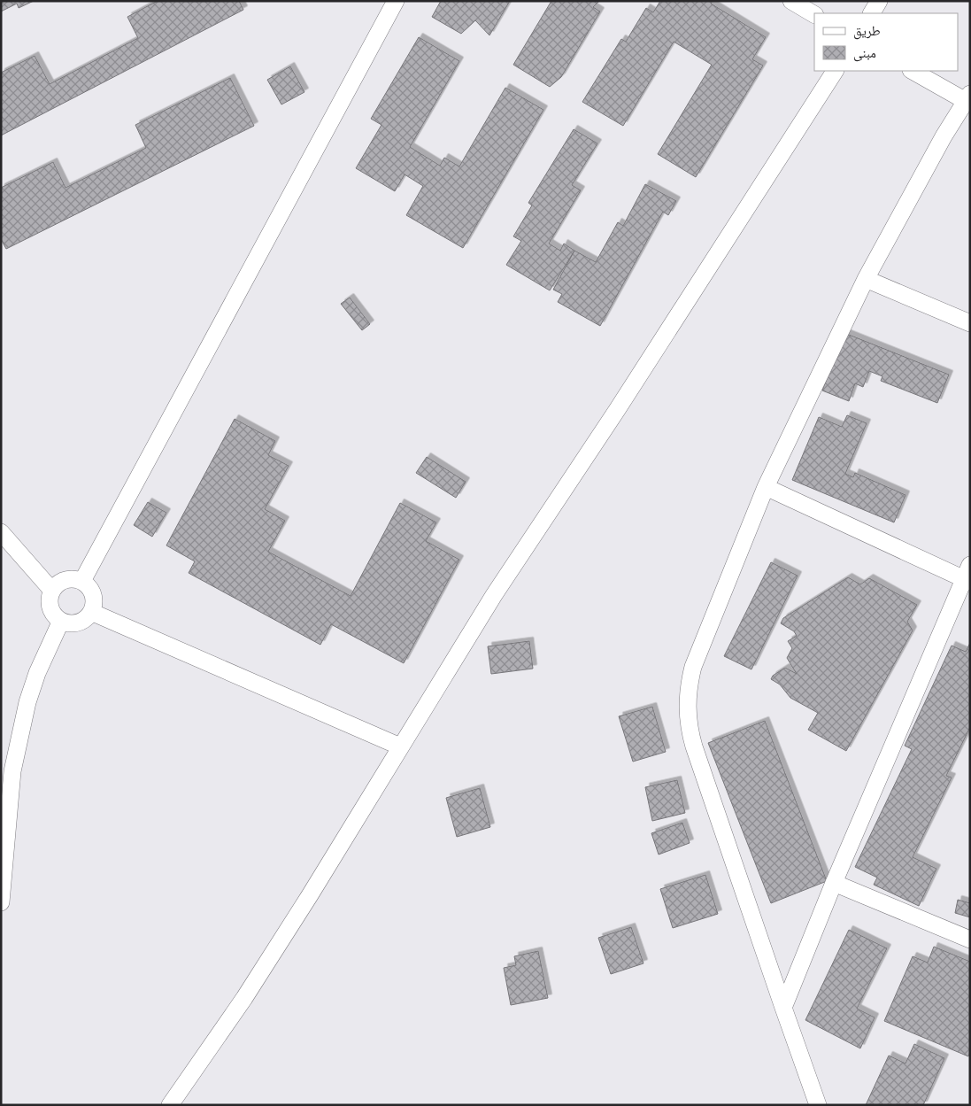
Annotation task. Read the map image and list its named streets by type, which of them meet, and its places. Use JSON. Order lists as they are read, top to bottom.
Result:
{
  "legend": ["طريق", "مبنى"]
}
